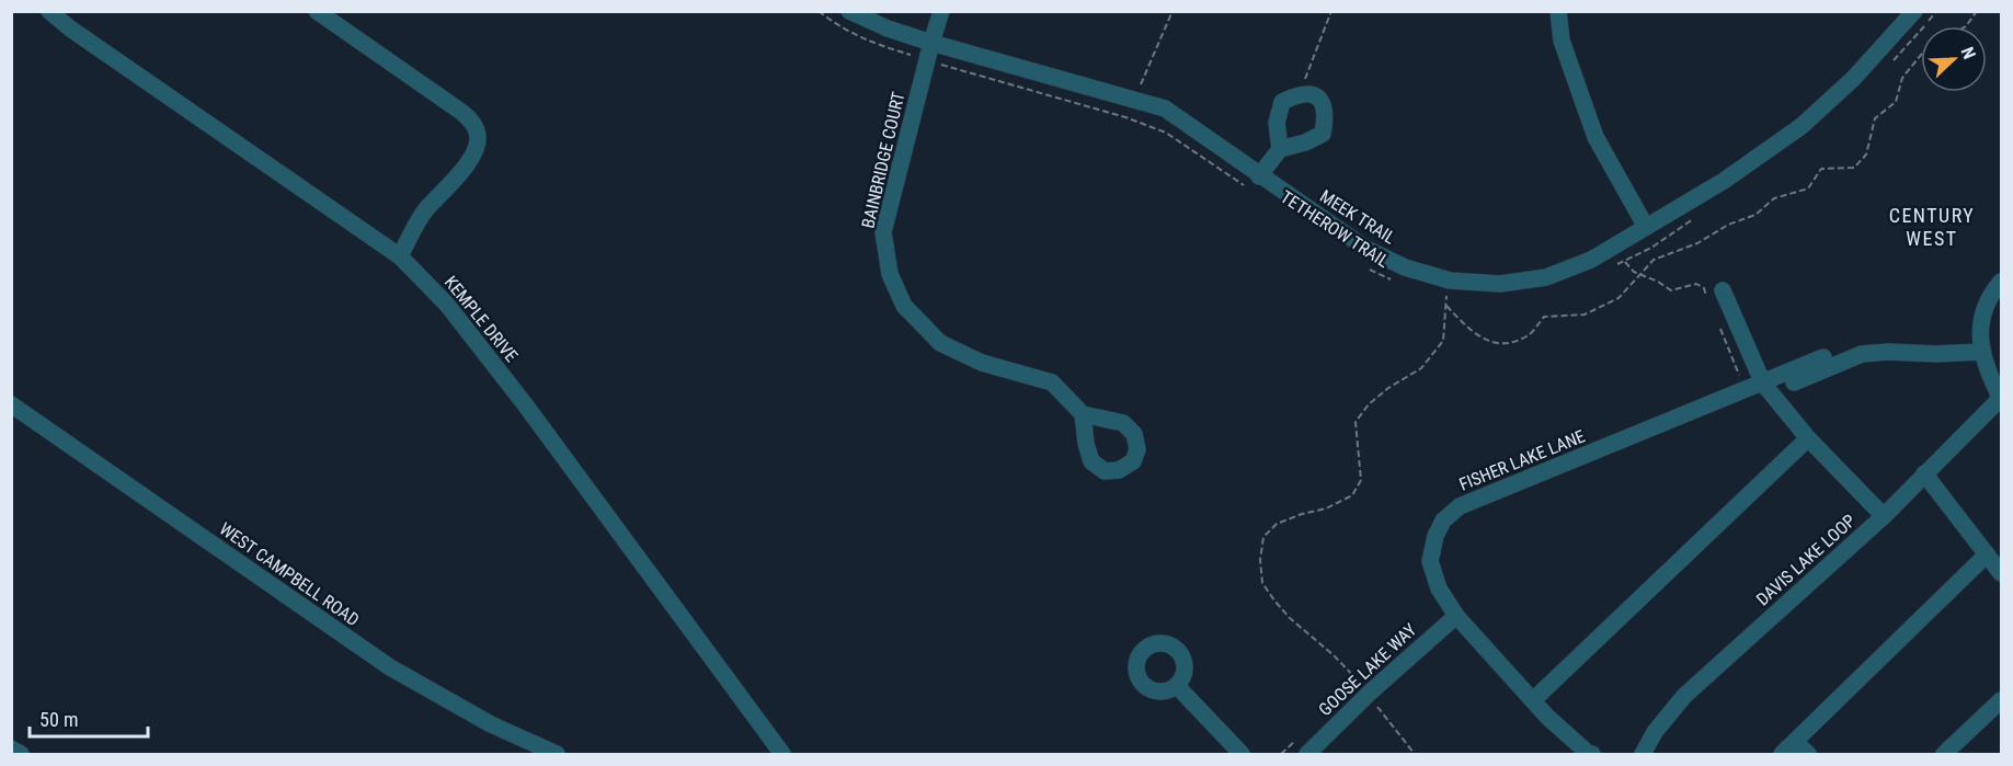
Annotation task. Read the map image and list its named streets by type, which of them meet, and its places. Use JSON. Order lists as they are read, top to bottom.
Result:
{
  "streets": {
    "street": [
      "BAINBRIDGE COURT",
      "MEEK TRAIL",
      "KEMPLE DRIVE",
      "FISHER LAKE LANE",
      "DAVIS LAKE LOOP",
      "WEST CAMPBELL ROAD",
      "GOOSE LAKE WAY"
    ],
    "path": ["TETHEROW TRAIL"]
  },
  "crossings": [
    ["BAINBRIDGE COURT", "MEEK TRAIL"],
    ["FISHER LAKE LANE", "GOOSE LAKE WAY"]
  ],
  "districts": ["CENTURY WEST"],
  "scale_bar": "50 m",
  "north": "top right"
}
